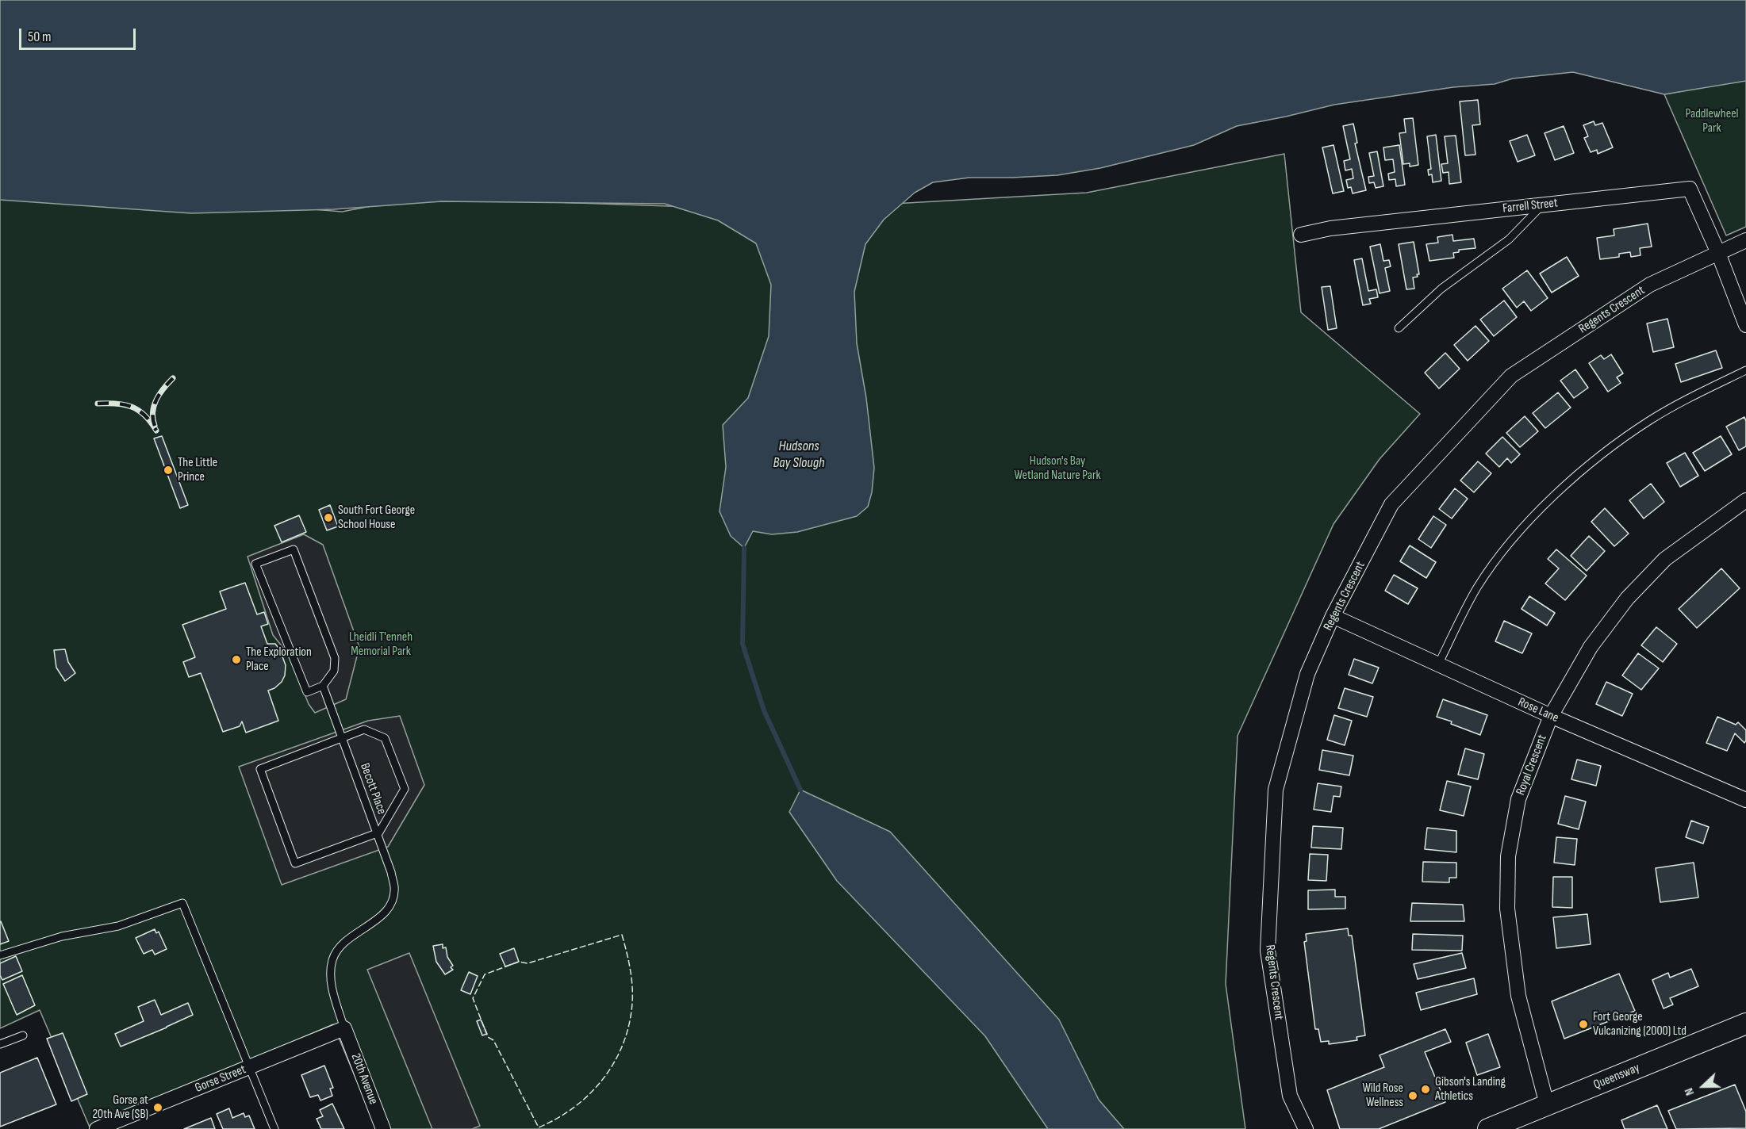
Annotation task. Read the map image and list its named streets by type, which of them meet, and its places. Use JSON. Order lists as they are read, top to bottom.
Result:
{
  "streets": {
    "main road": ["Queensway"],
    "street": [
      "Farrell Street",
      "Regents Crescent",
      "Rose Lane",
      "Royal Crescent",
      "Gorse Street",
      "20th Avenue"
    ],
    "lane": ["Becott Place"]
  },
  "crossings": [
    ["Farrell Street", "Regents Crescent"],
    ["Regents Crescent", "Rose Lane"],
    ["Rose Lane", "Royal Crescent"],
    ["Royal Crescent", "Queensway"],
    ["Becott Place", "Gorse Street"],
    ["Becott Place", "20th Avenue"],
    ["Gorse Street", "20th Avenue"]
  ],
  "water": ["Hudsons Bay Slough"],
  "parks": ["Paddlewheel Park", "Hudson's Bay Wetland Nature Park", "Lheidli T'enneh Memorial Park"],
  "places": [
    "The Little Prince",
    "South Fort George School House",
    "The Exploration Place",
    "Fort George Vulcanizing (2000) Ltd",
    "Gibson's Landing Athletics",
    "Wild Rose Wellness",
    "Gorse at 20th Ave (SB)"
  ],
  "scale_bar": "50 m",
  "north": "left"
}
